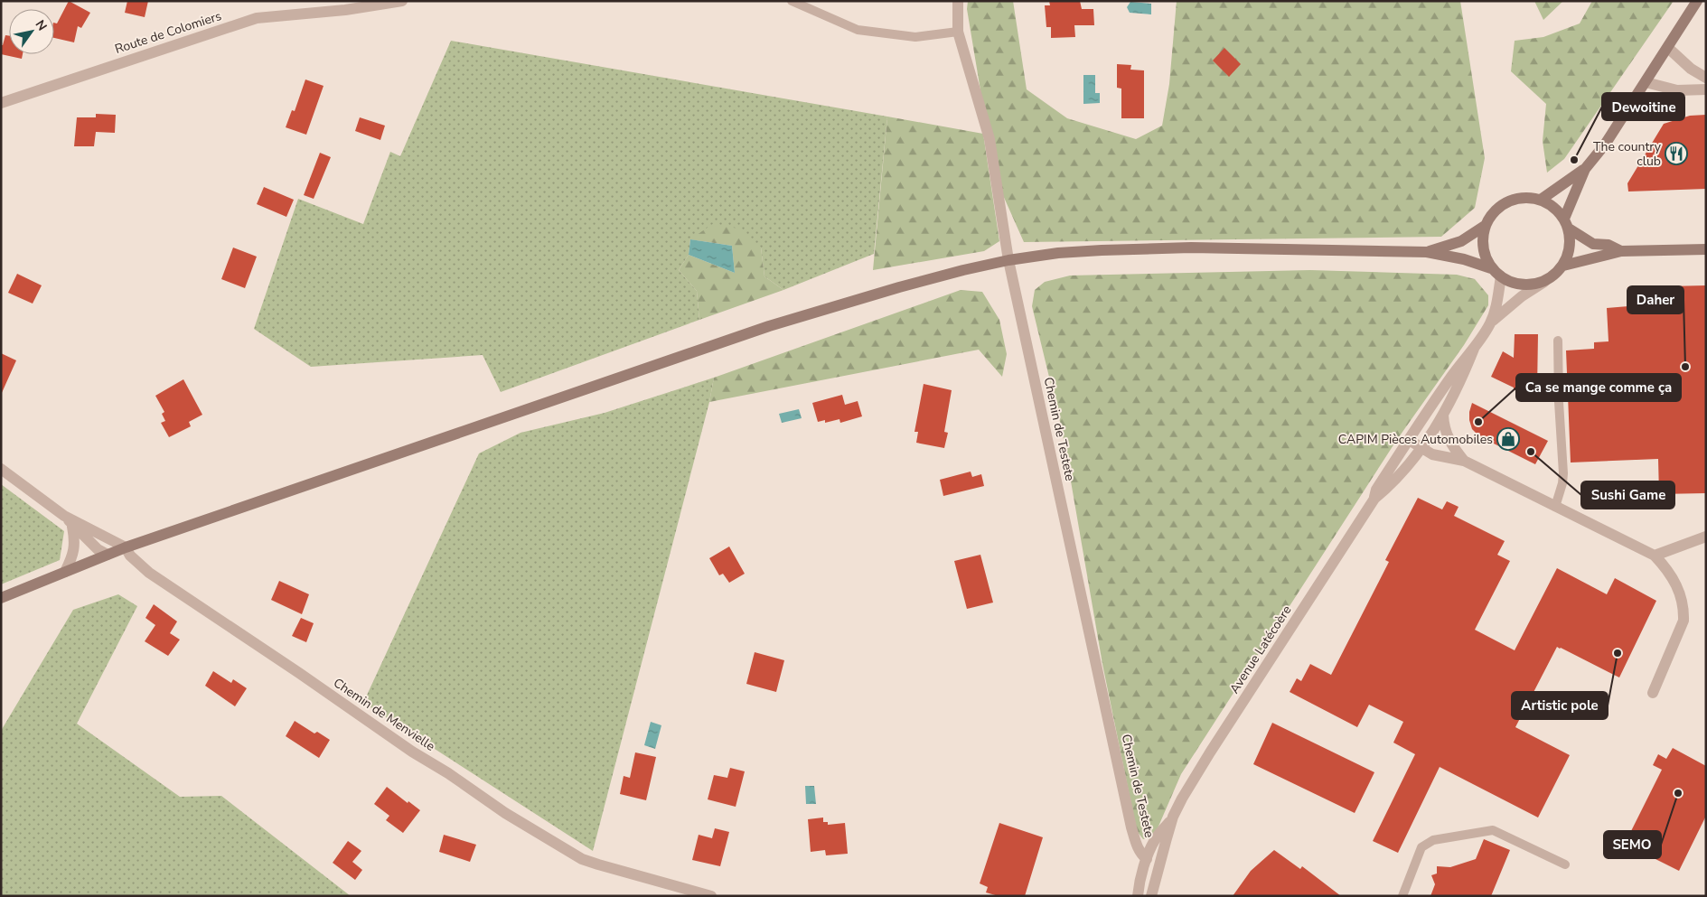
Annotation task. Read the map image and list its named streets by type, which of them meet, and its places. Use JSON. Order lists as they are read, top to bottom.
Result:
{
  "streets": {
    "street": [
      "Route de Colomiers",
      "Chemin de Testete",
      "Avenue Latécoère",
      "Chemin de Menvielle"
    ]
  },
  "crossings": [
    ["Chemin de Testete", "Avenue Latécoère"]
  ],
  "places": {
    "restaurant": ["The country club"],
    "other": [
      "Dewoitine",
      "Daher",
      "Ca se mange comme ça",
      "Sushi Game",
      "Artistic pole",
      "SEMO"
    ],
    "shop": ["CAPIM Pièces Automobiles"]
  },
  "north": "top right"
}
